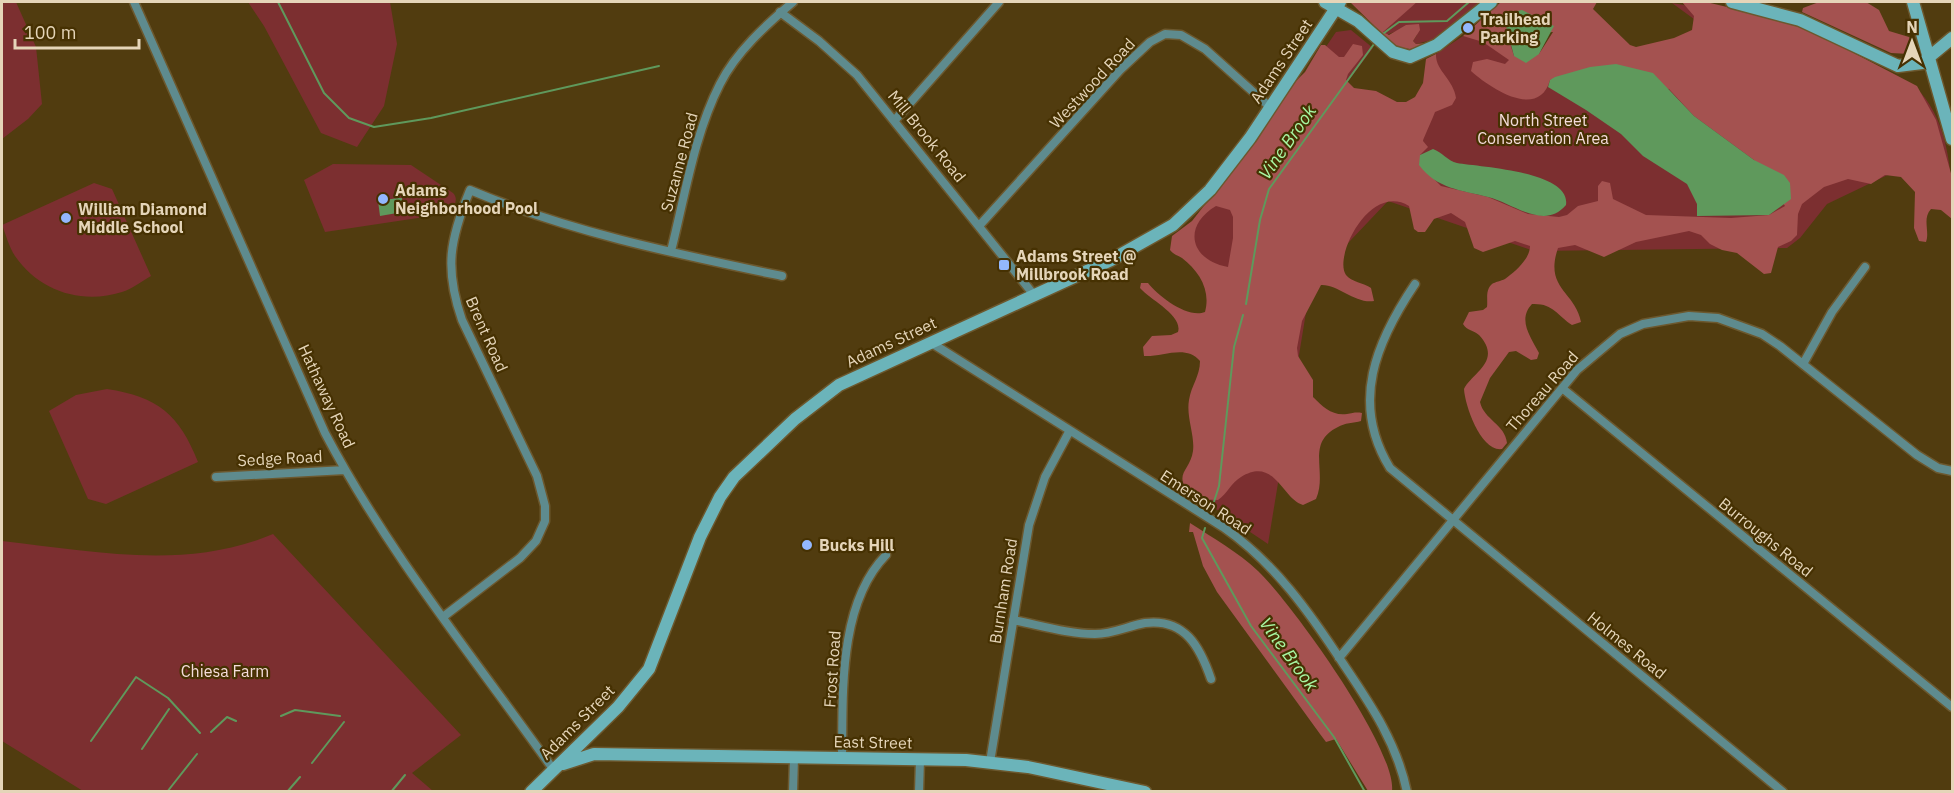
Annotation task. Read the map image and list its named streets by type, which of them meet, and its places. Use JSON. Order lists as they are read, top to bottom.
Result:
{
  "streets": {
    "main road": ["Adams Street", "East Street"],
    "street": [
      "Westwood Road",
      "Mill Brook Road",
      "Suzanne Road",
      "Brent Road",
      "Thoreau Road",
      "Hathaway Road",
      "Sedge Road",
      "Emerson Road",
      "Burroughs Road",
      "Burnham Road",
      "Holmes Road",
      "Frost Road"
    ]
  },
  "crossings": [
    ["Adams Street", "Westwood Road"],
    ["Adams Street", "Mill Brook Road"],
    ["Adams Street", "Hathaway Road"],
    ["Adams Street", "Emerson Road"],
    ["Adams Street", "East Street"],
    ["Westwood Road", "Mill Brook Road"],
    ["Mill Brook Road", "Suzanne Road"],
    ["Suzanne Road", "Brent Road"],
    ["Brent Road", "Hathaway Road"],
    ["Thoreau Road", "Emerson Road"],
    ["Thoreau Road", "Burroughs Road"],
    ["Thoreau Road", "Holmes Road"],
    ["Hathaway Road", "Sedge Road"],
    ["Hathaway Road", "East Street"],
    ["Emerson Road", "Burnham Road"],
    ["Burnham Road", "East Street"],
    ["Frost Road", "East Street"]
  ],
  "water": ["Vine Brook"],
  "parks": ["North Street Conservation Area", "Chiesa Farm"],
  "places": {
    "other": [
      "Trailhead Parking",
      "Adams Neighborhood Pool",
      "William Diamond Middle School",
      "Bucks Hill"
    ],
    "transit": ["Adams Street @ Millbrook Road"]
  },
  "scale_bar": "100 m",
  "north": "top"
}
